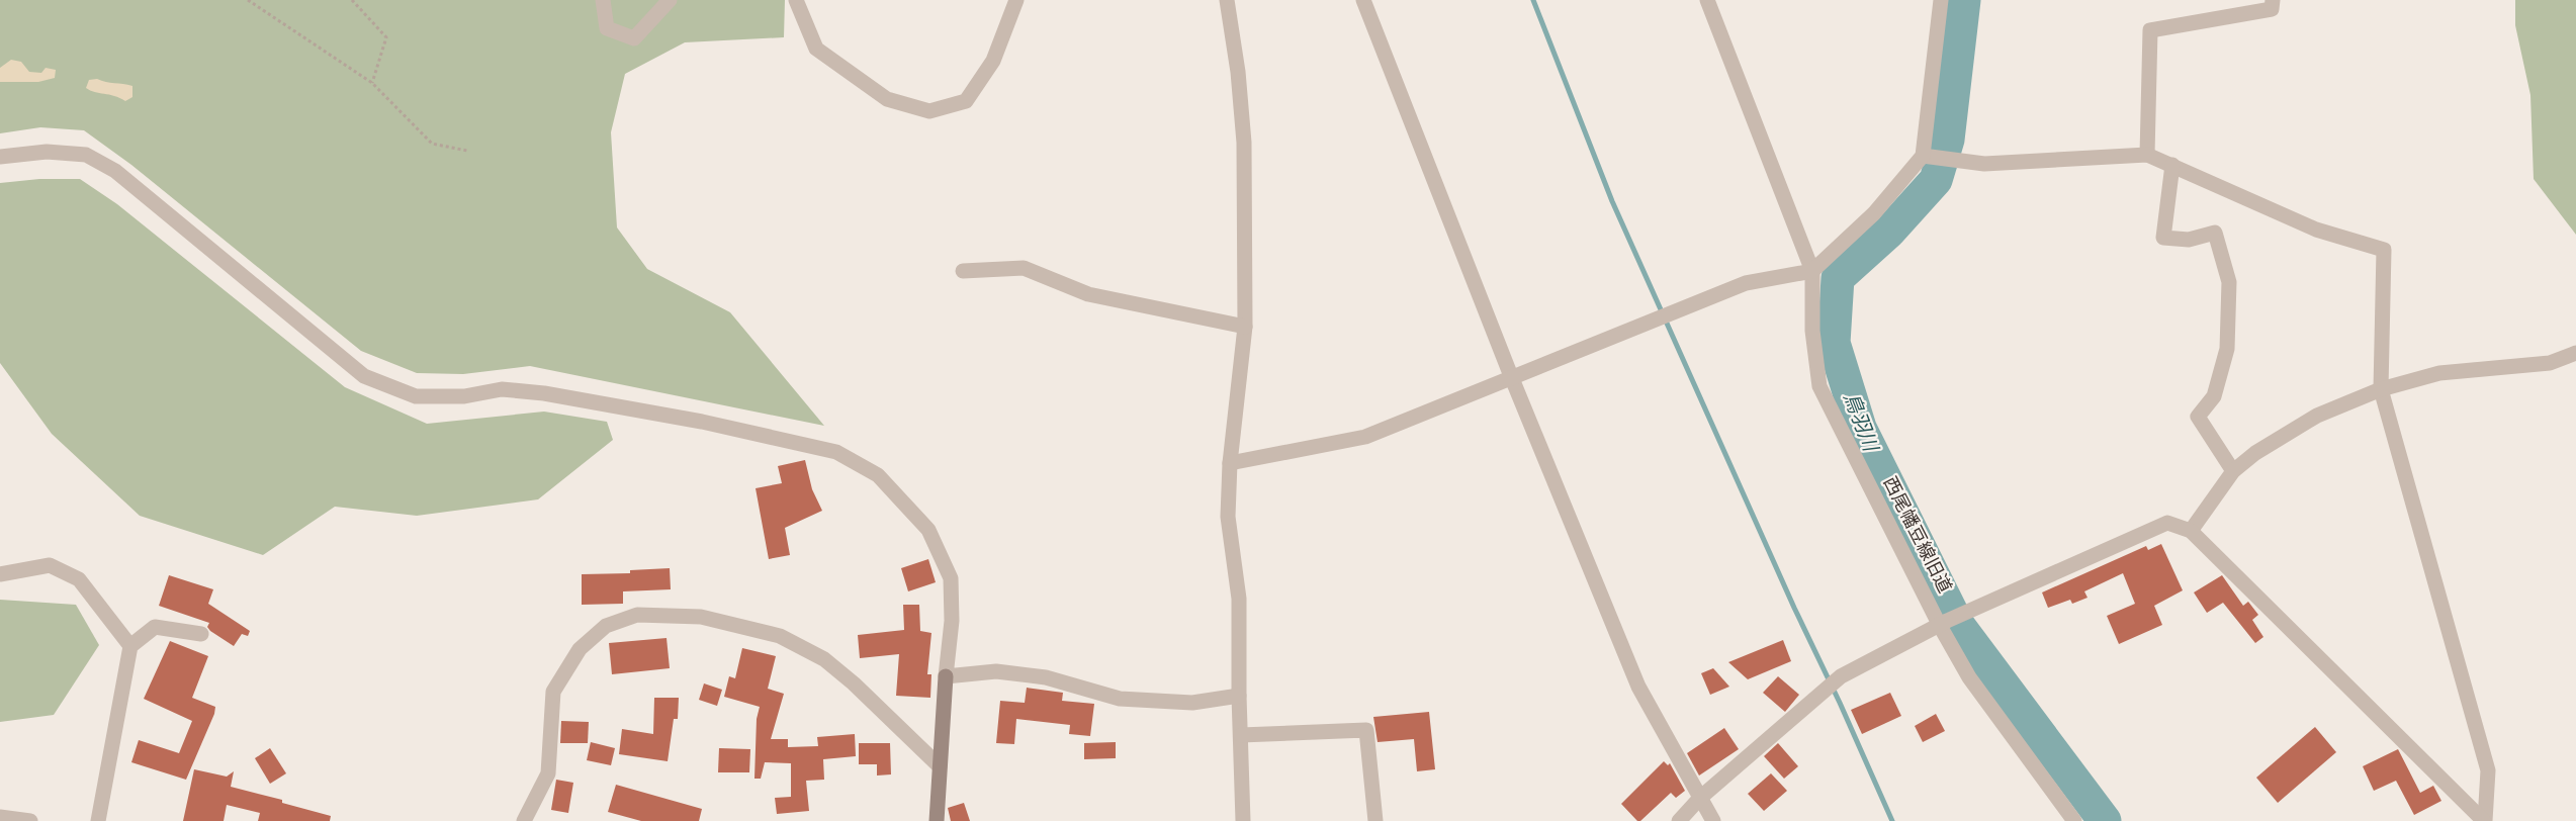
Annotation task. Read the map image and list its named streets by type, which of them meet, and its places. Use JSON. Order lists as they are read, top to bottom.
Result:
{
  "streets": {
    "street": ["西尾幡豆線旧道"]
  },
  "water": ["鳥羽川"]
}
